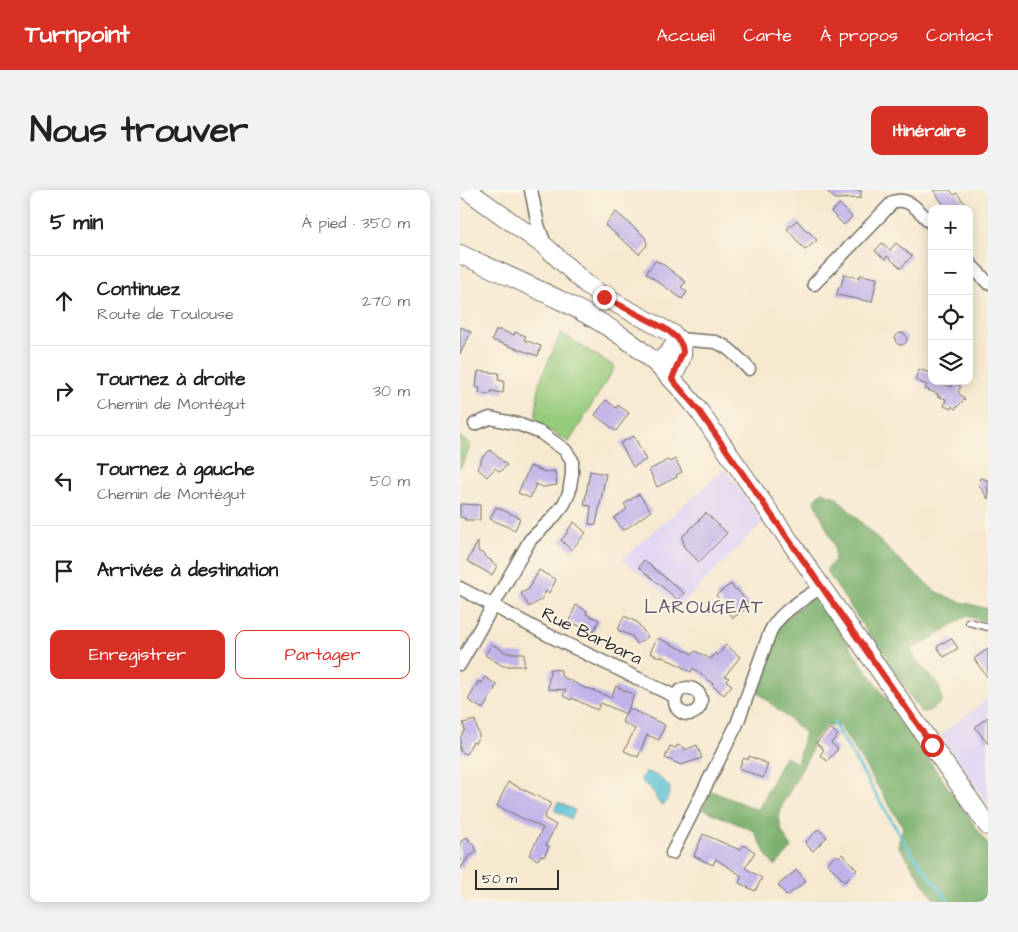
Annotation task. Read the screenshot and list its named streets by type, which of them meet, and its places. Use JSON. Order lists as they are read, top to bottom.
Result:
{
  "streets": {
    "street": ["Rue Barbara"]
  },
  "districts": ["LAROUGEAT"],
  "scale_bar": "50 m",
  "page": {
    "header": "Turnpoint",
    "nav": [
      "Accueil",
      "Carte",
      "À propos",
      "Contact"
    ],
    "title": "Nous trouver",
    "buttons": [
      "Itinéraire",
      ["Enregistrer", "Partager"]
    ],
    "heading": ["5 min", "À pied · 350 m"],
    "map_buttons": ["+", "−"],
    "list": [
      ["Continuez", "Route de Toulouse", "270 m"],
      ["Tournez à droite", "Chemin de Montégut", "30 m"],
      ["Tournez à gauche", "Chemin de Montégut", "50 m"],
      "Arrivée à destination"
    ],
    "scale": "50 m"
  }
}
